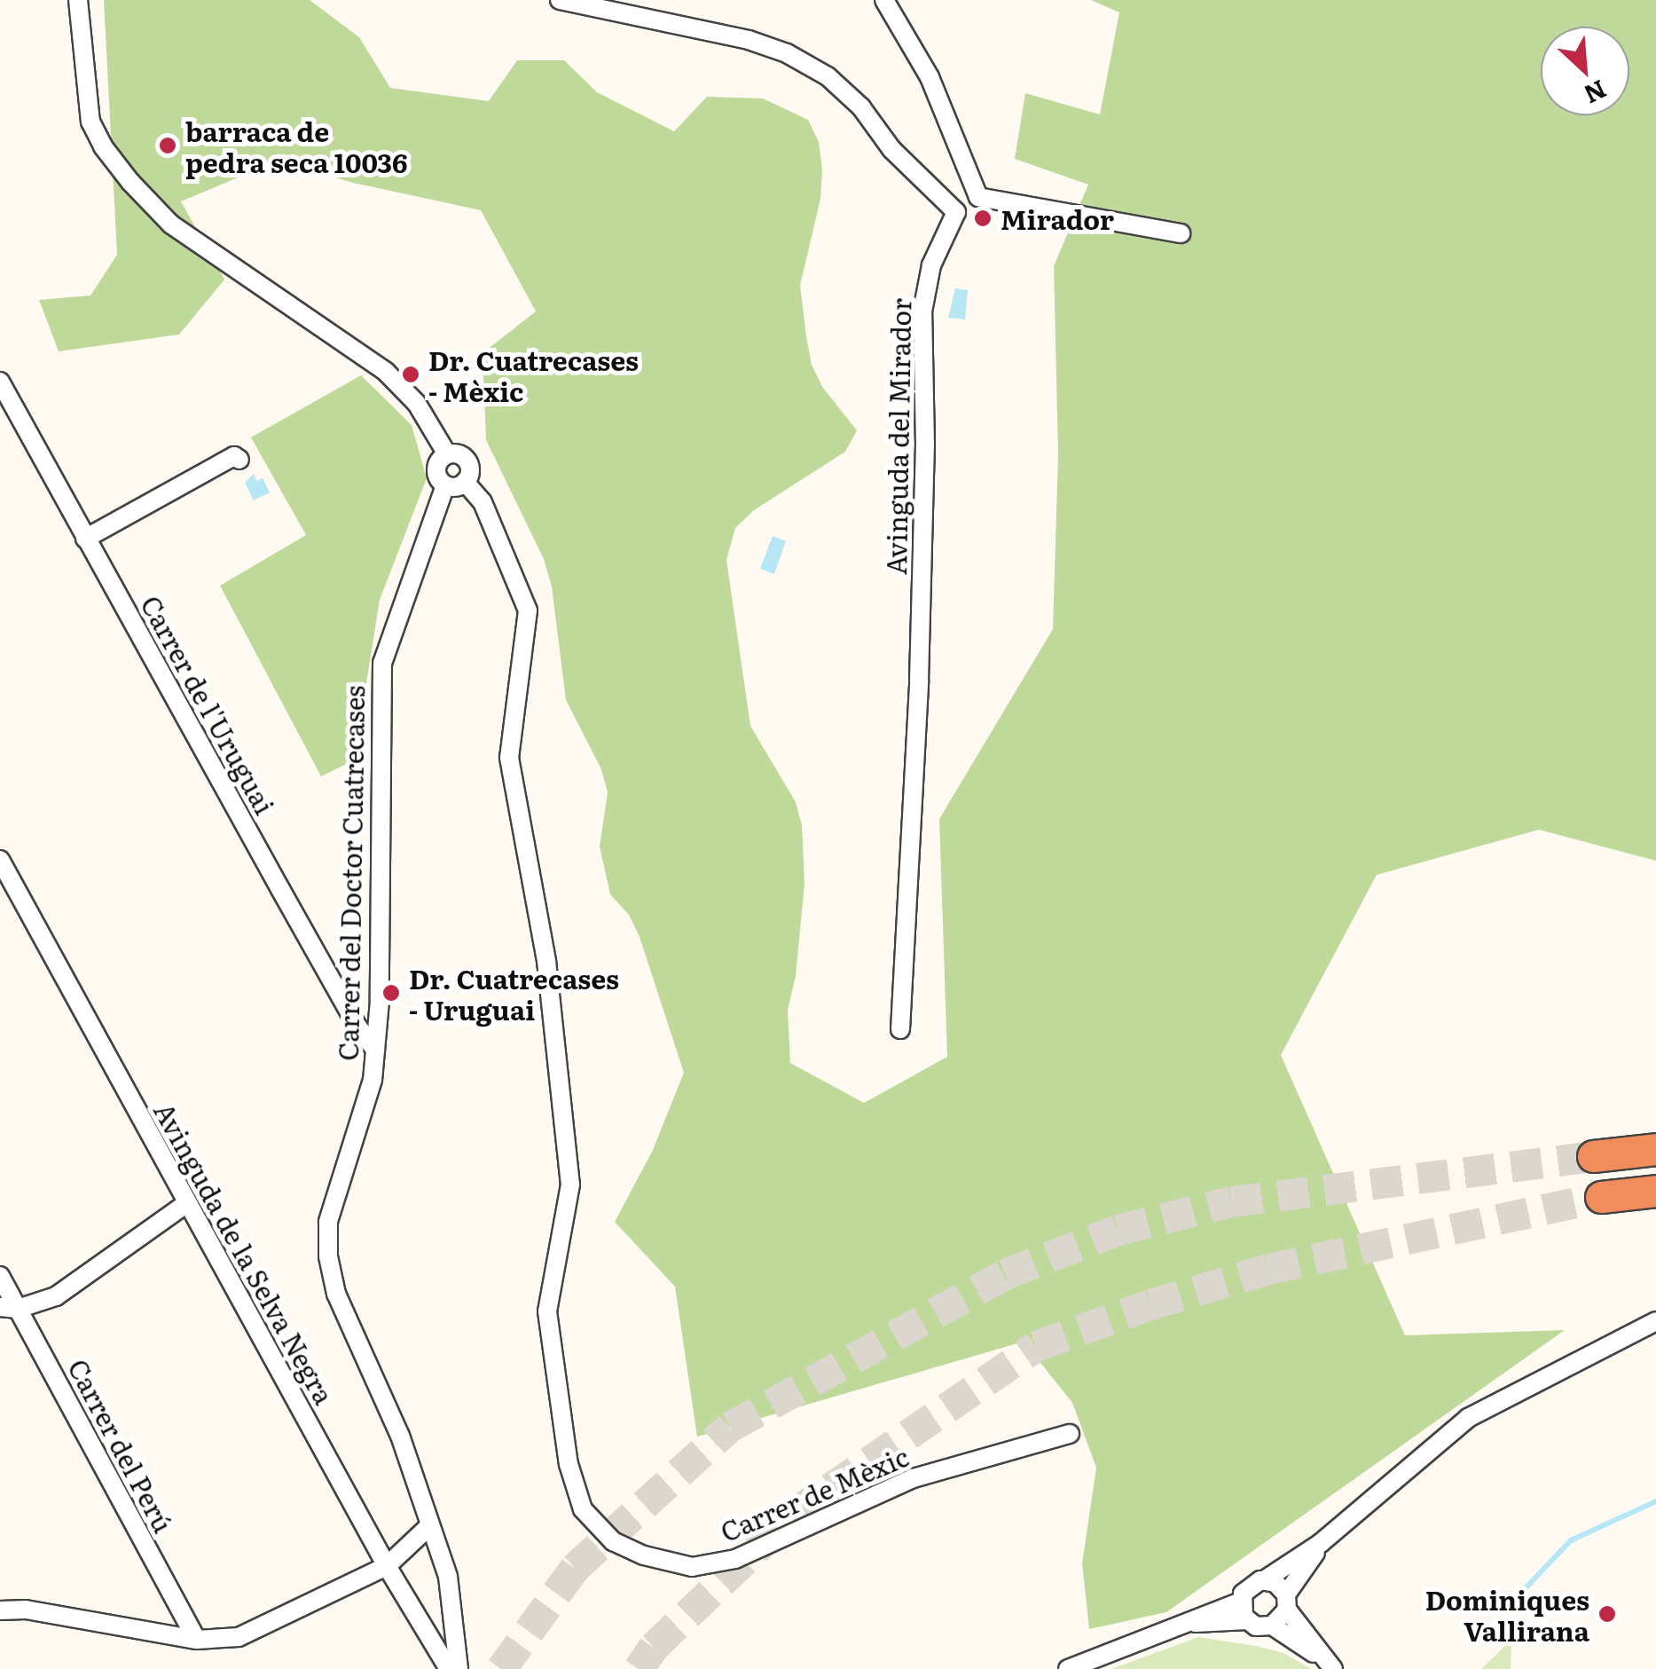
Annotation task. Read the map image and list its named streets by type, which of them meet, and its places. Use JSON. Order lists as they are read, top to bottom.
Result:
{
  "streets": {
    "street": [
      "Avinguda del Mirador",
      "Carrer de l'Uruguai",
      "Carrer del Doctor Cuatrecases",
      "Avinguda de la Selva Negra",
      "Carrer del Perú",
      "Carrer de Mèxic"
    ]
  },
  "crossings": [
    ["Carrer de l'Uruguai", "Carrer del Doctor Cuatrecases"],
    ["Carrer del Doctor Cuatrecases", "Carrer de Mèxic"]
  ],
  "places": [
    "barraca de pedra seca 10036",
    "Mirador",
    "Dr. Cuatrecases - Mèxic",
    "Dr. Cuatrecases - Uruguai",
    "Dominiques Vallirana"
  ],
  "north": "bottom right"
}
